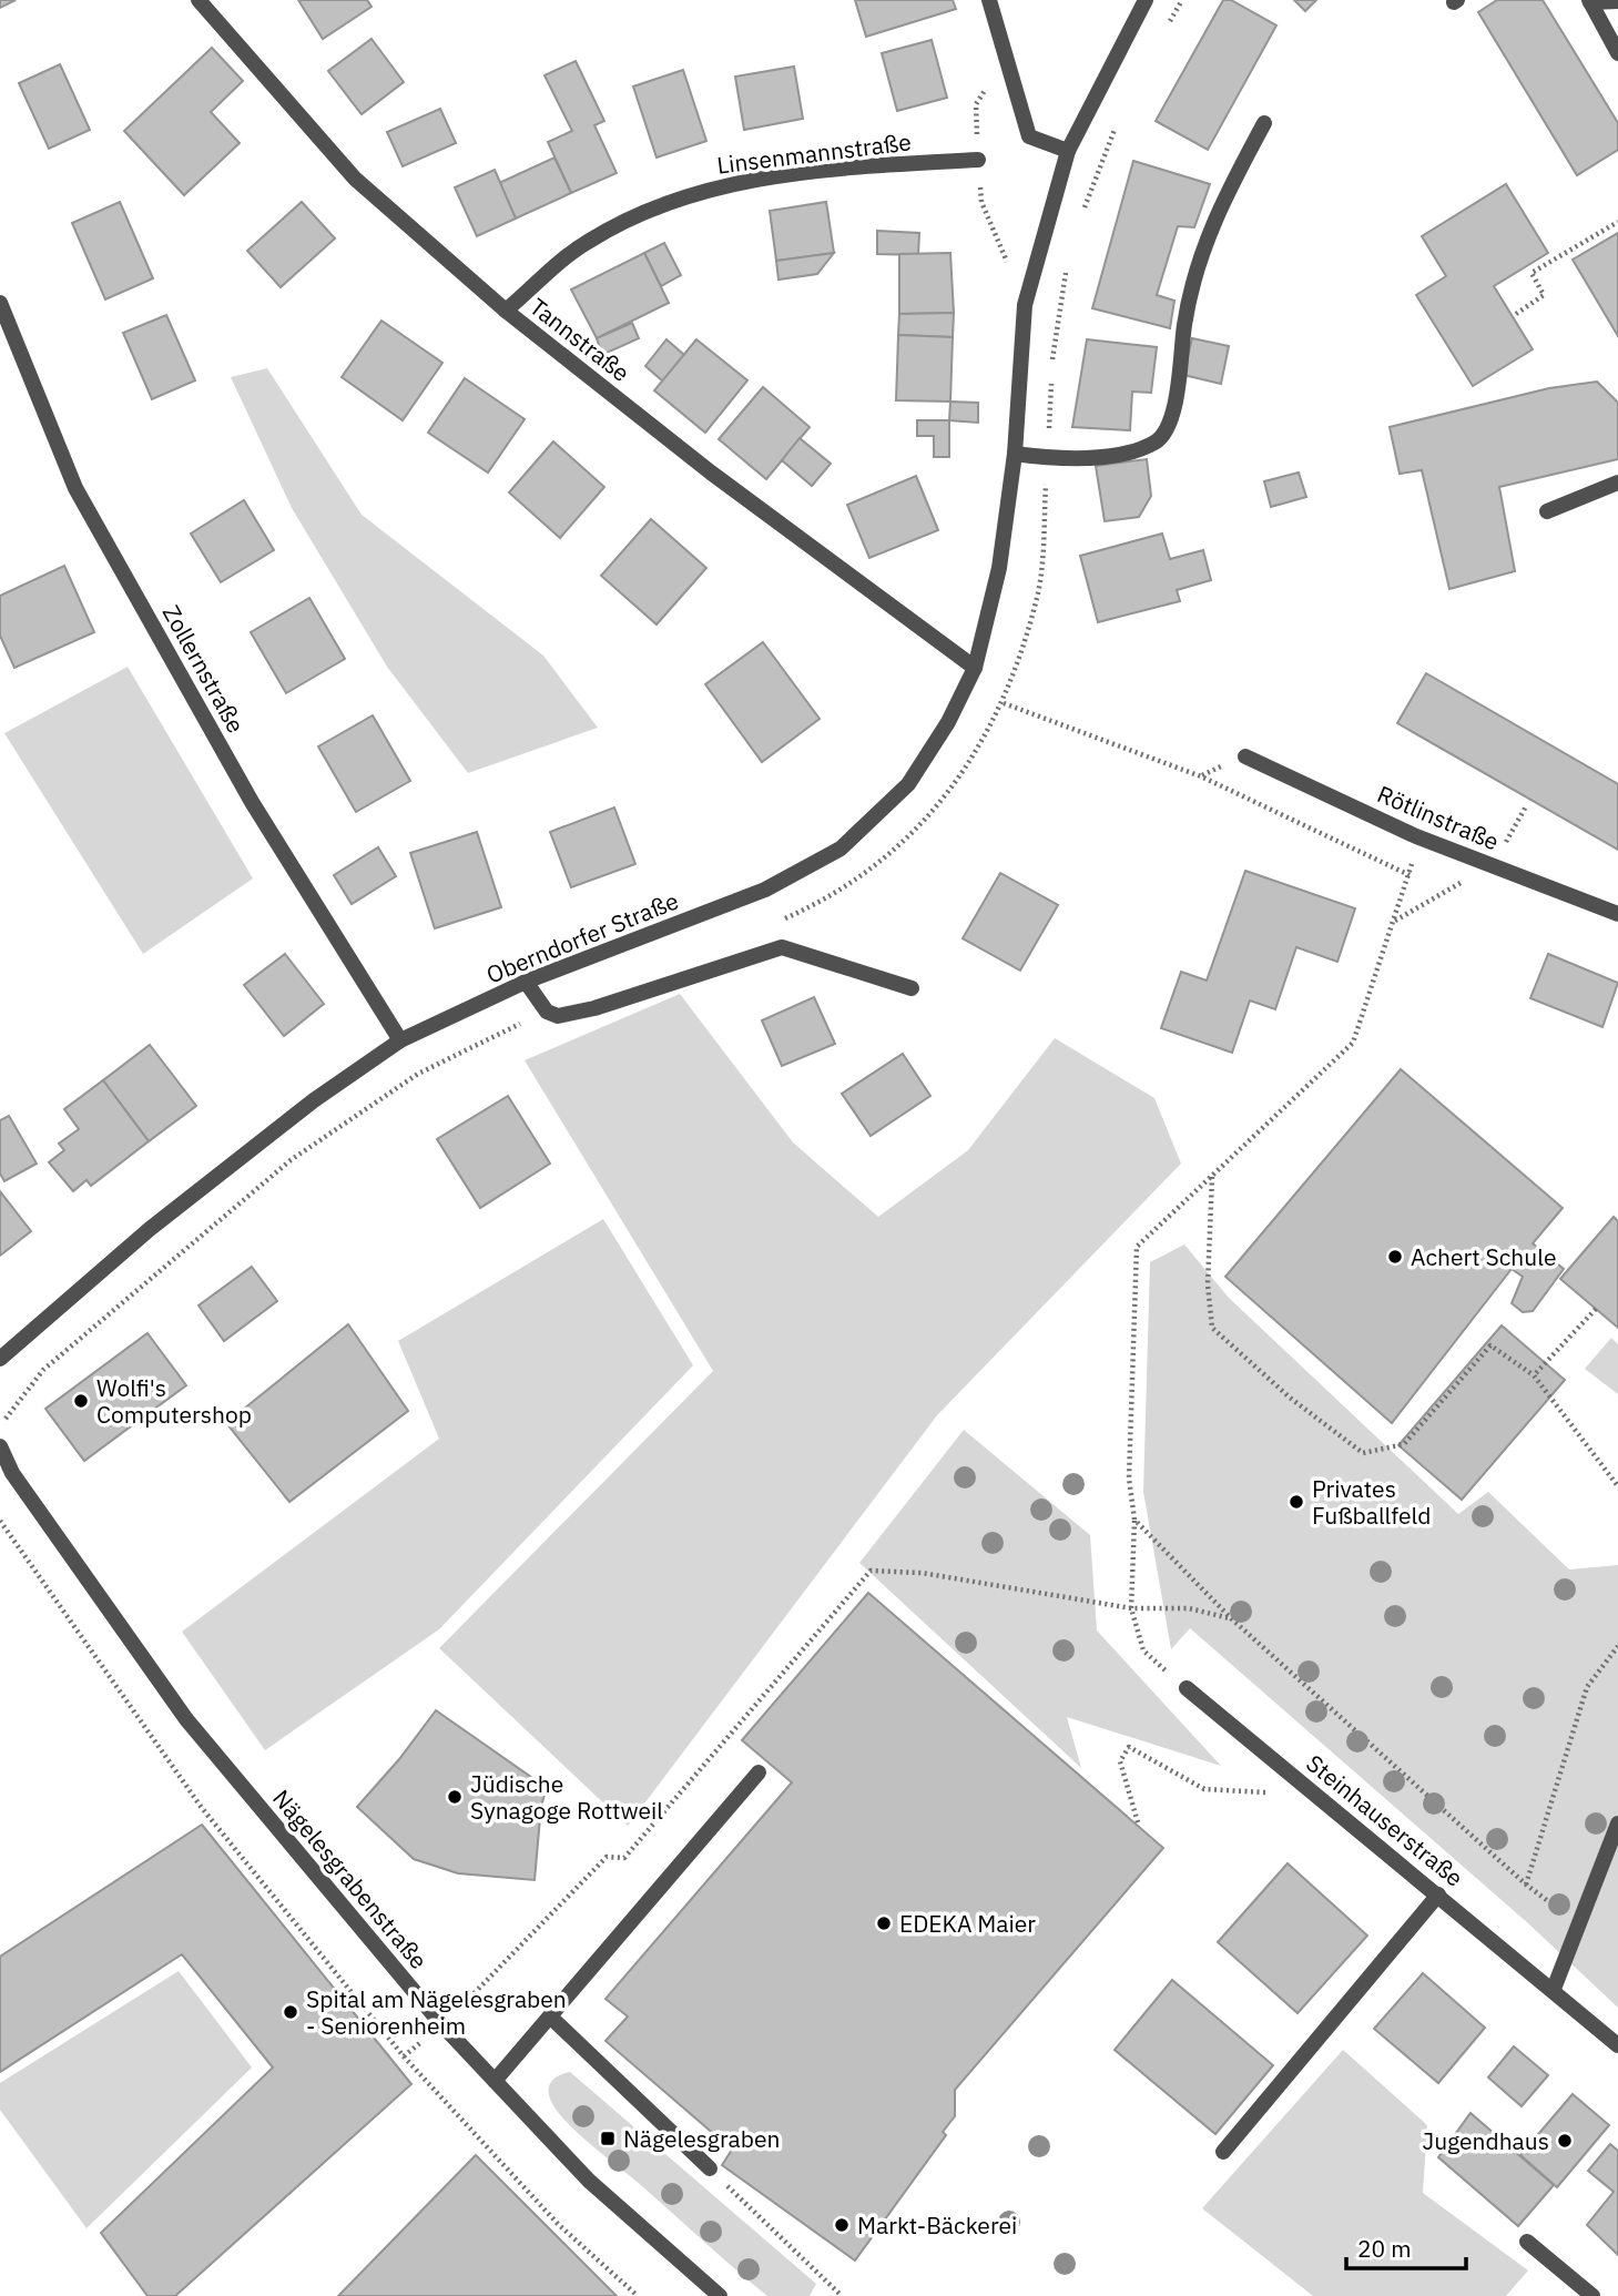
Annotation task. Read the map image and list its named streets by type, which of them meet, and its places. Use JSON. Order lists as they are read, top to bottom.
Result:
{
  "streets": {
    "street": [
      "Linsenmannstraße",
      "Tannstraße",
      "Zollernstraße",
      "Rötlinstraße",
      "Oberndorfer Straße",
      "Steinhauserstraße",
      "Nägelesgrabenstraße"
    ]
  },
  "crossings": [
    ["Linsenmannstraße", "Tannstraße"],
    ["Tannstraße", "Oberndorfer Straße"],
    ["Zollernstraße", "Oberndorfer Straße"]
  ],
  "places": {
    "other": [
      "Achert Schule",
      "Wolfi's Computershop",
      "Privates Fußballfeld",
      "Jüdische Synagoge Rottweil",
      "EDEKA Maier",
      "Spital am Nägelesgraben - Seniorenheim",
      "Jugendhaus",
      "Markt-Bäckerei"
    ],
    "transit": ["Nägelesgraben"]
  },
  "scale_bar": "20 m"
}
